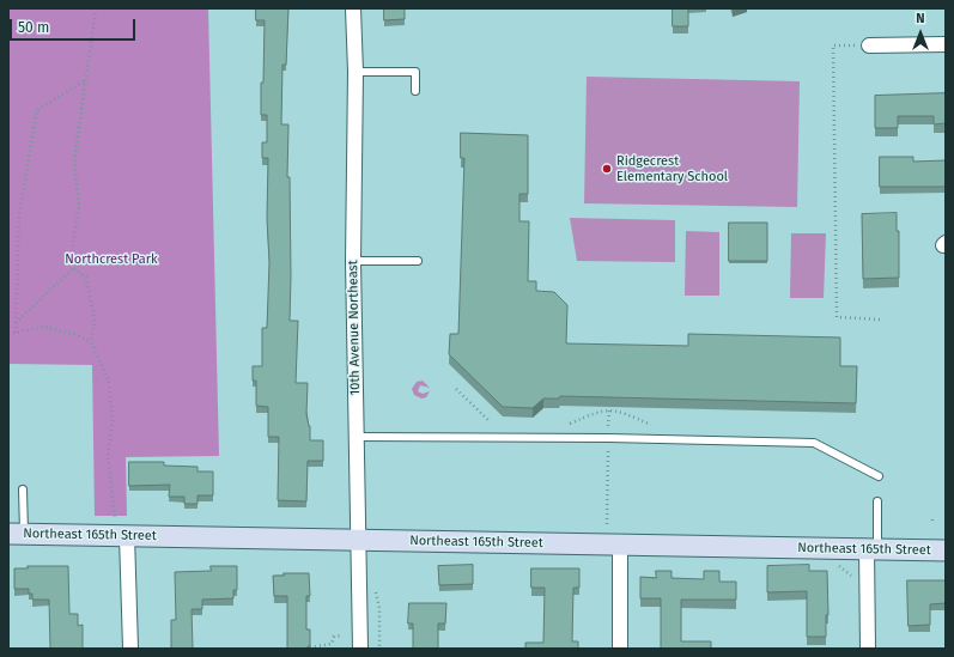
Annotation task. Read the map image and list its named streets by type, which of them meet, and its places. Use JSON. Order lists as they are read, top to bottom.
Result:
{
  "streets": {
    "street": ["10th Avenue Northeast", "Northeast 165th Street"]
  },
  "crossings": [
    ["10th Avenue Northeast", "Northeast 165th Street"]
  ],
  "parks": ["Northcrest Park"],
  "places": ["Ridgecrest Elementary School"],
  "scale_bar": "50 m",
  "north": "top"
}
